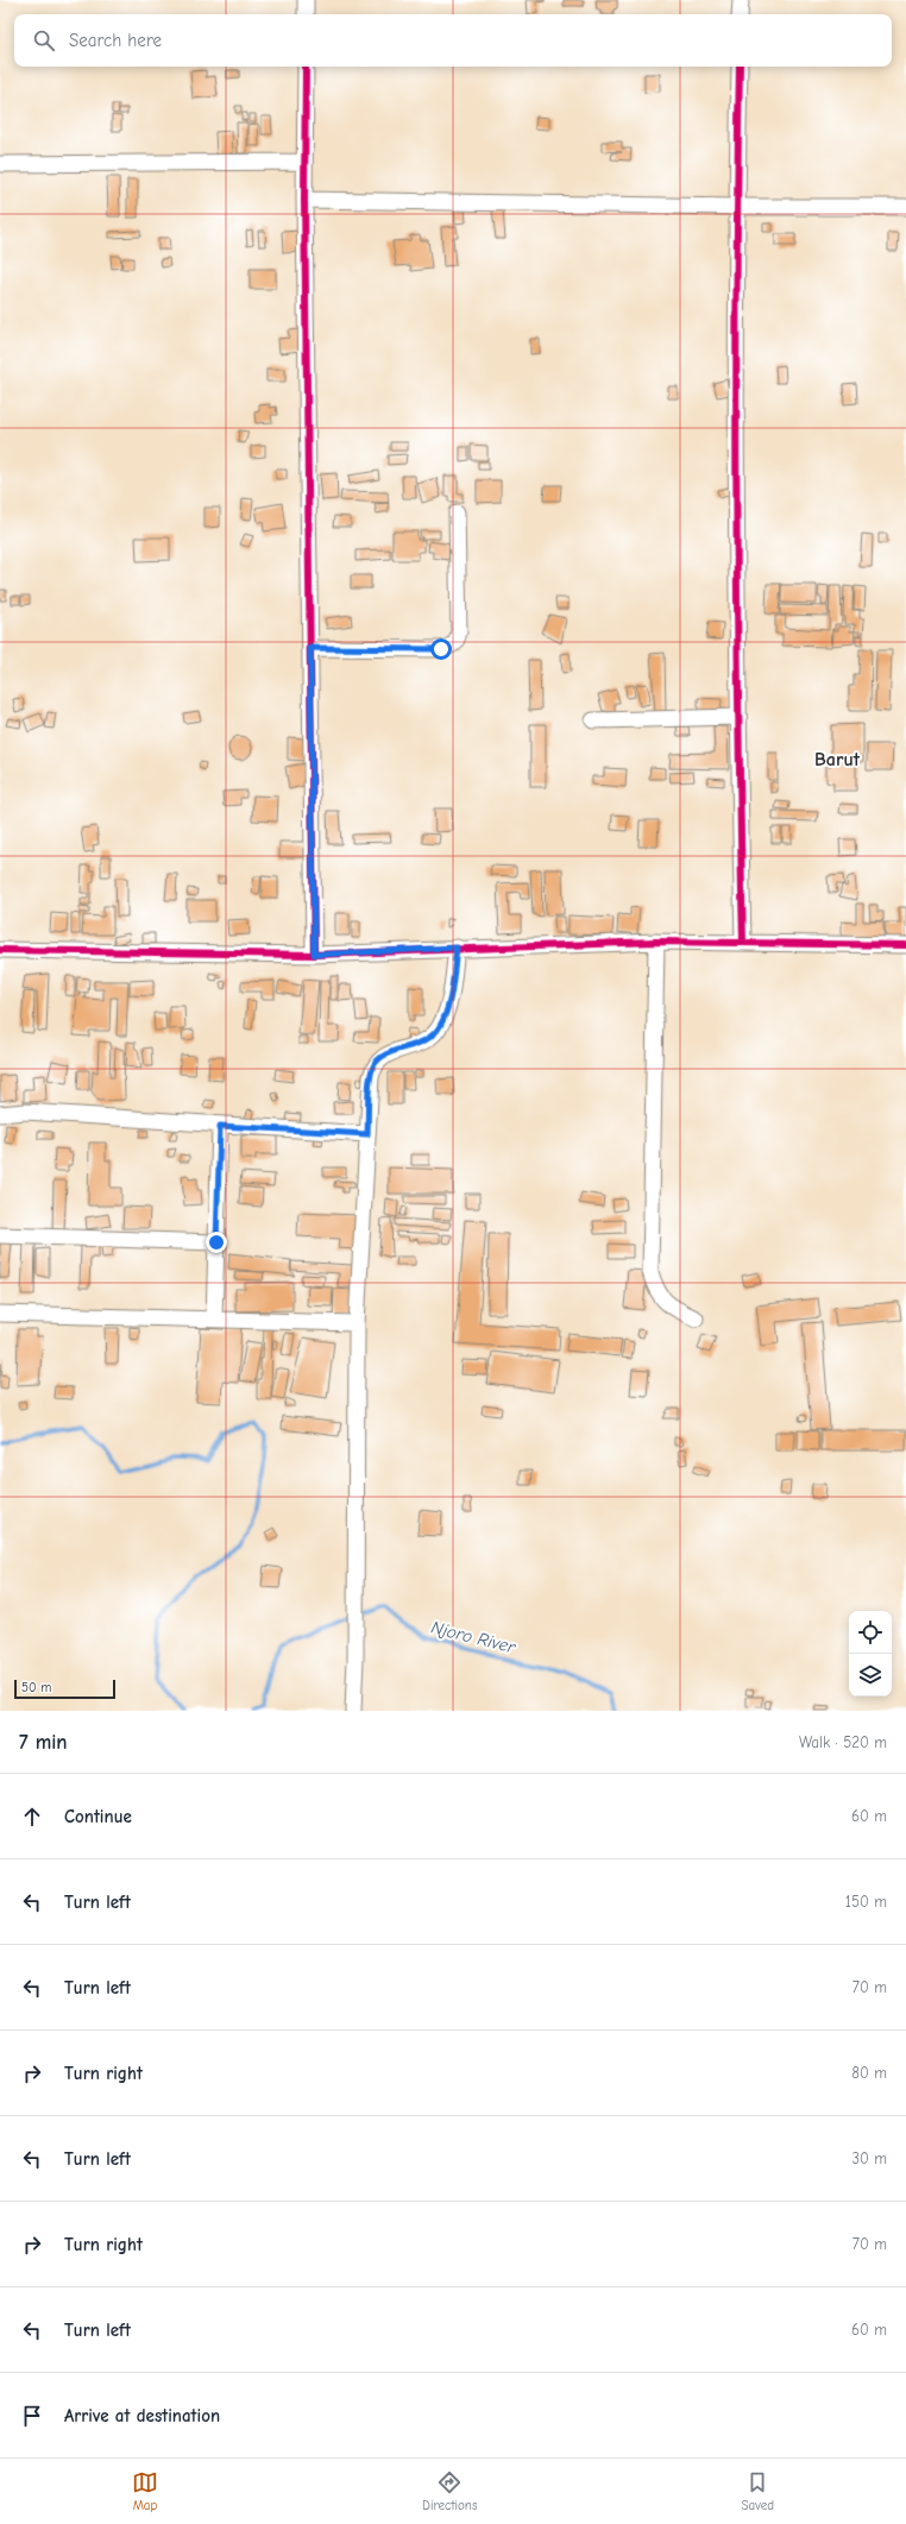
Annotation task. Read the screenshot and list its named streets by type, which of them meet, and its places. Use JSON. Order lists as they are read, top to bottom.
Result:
{
  "districts": ["Barut"],
  "water": ["Njoro River"],
  "scale_bar": "50 m",
  "page": {
    "search": "Search here",
    "scale": "50 m",
    "heading": ["7 min", "Walk · 520 m"],
    "list": [
      ["Continue", "60 m"],
      ["Turn left", "150 m"],
      ["Turn left", "70 m"],
      ["Turn right", "80 m"],
      ["Turn left", "30 m"],
      ["Turn right", "70 m"],
      ["Turn left", "60 m"],
      "Arrive at destination"
    ],
    "nav": ["Map", "Directions", "Saved"]
  }
}
